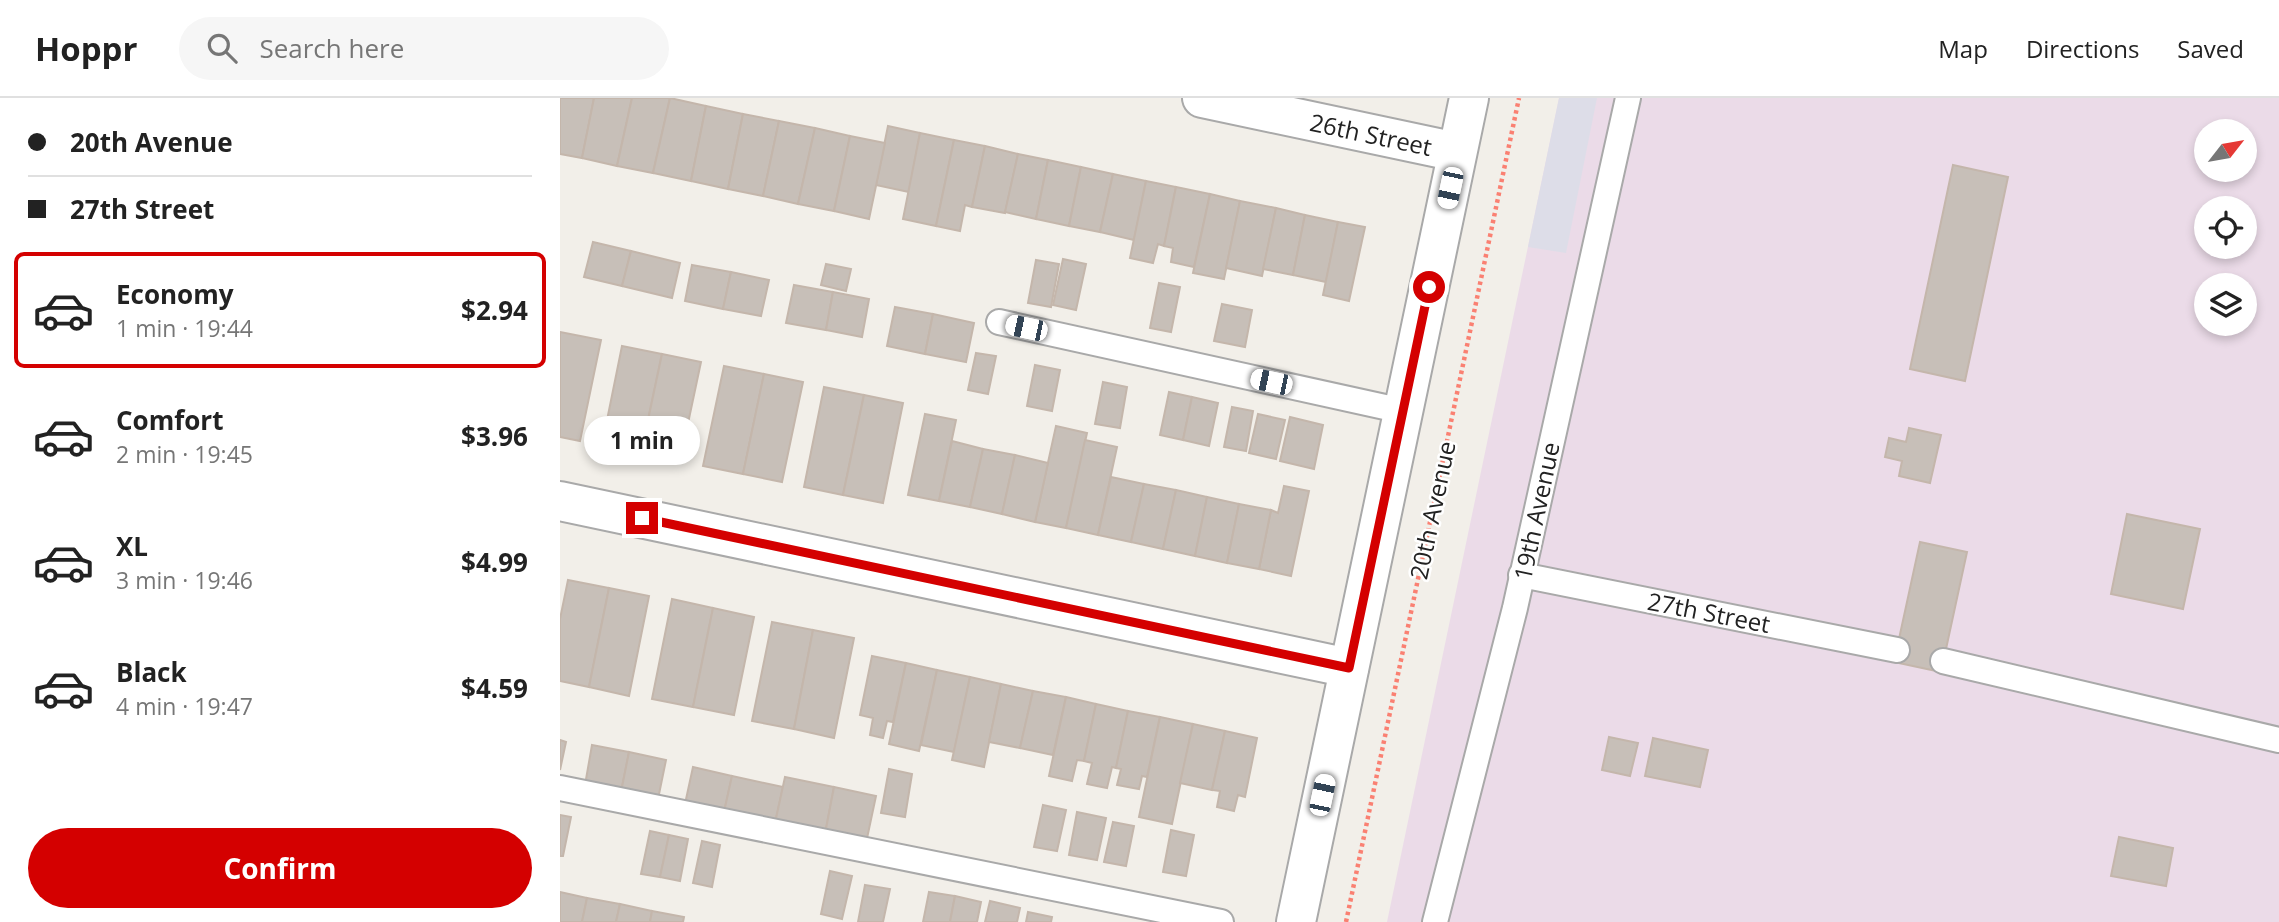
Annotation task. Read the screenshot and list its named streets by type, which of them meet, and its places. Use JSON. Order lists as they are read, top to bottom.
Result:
{
  "streets": {
    "street": ["26th Street", "20th Avenue"],
    "lane": ["19th Avenue", "27th Street"]
  },
  "crossings": [
    ["26th Street", "20th Avenue"],
    ["19th Avenue", "27th Street"]
  ],
  "north": "top right",
  "page": {
    "header": "Hoppr",
    "search": "Search here",
    "nav": ["Map", "Directions", "Saved"],
    "banner": ["20th Avenue", "27th Street"],
    "list": [
      {
        "name": "Economy",
        "note": "1 min · 19:44",
        "value": "$2.94"
      },
      {
        "name": "Comfort",
        "note": "2 min · 19:45",
        "value": "$3.96"
      },
      {
        "name": "XL",
        "note": "3 min · 19:46",
        "value": "$4.99"
      },
      {
        "name": "Black",
        "note": "4 min · 19:47",
        "value": "$4.59"
      }
    ],
    "bubble": "1 min",
    "buttons": "Confirm"
  }
}
